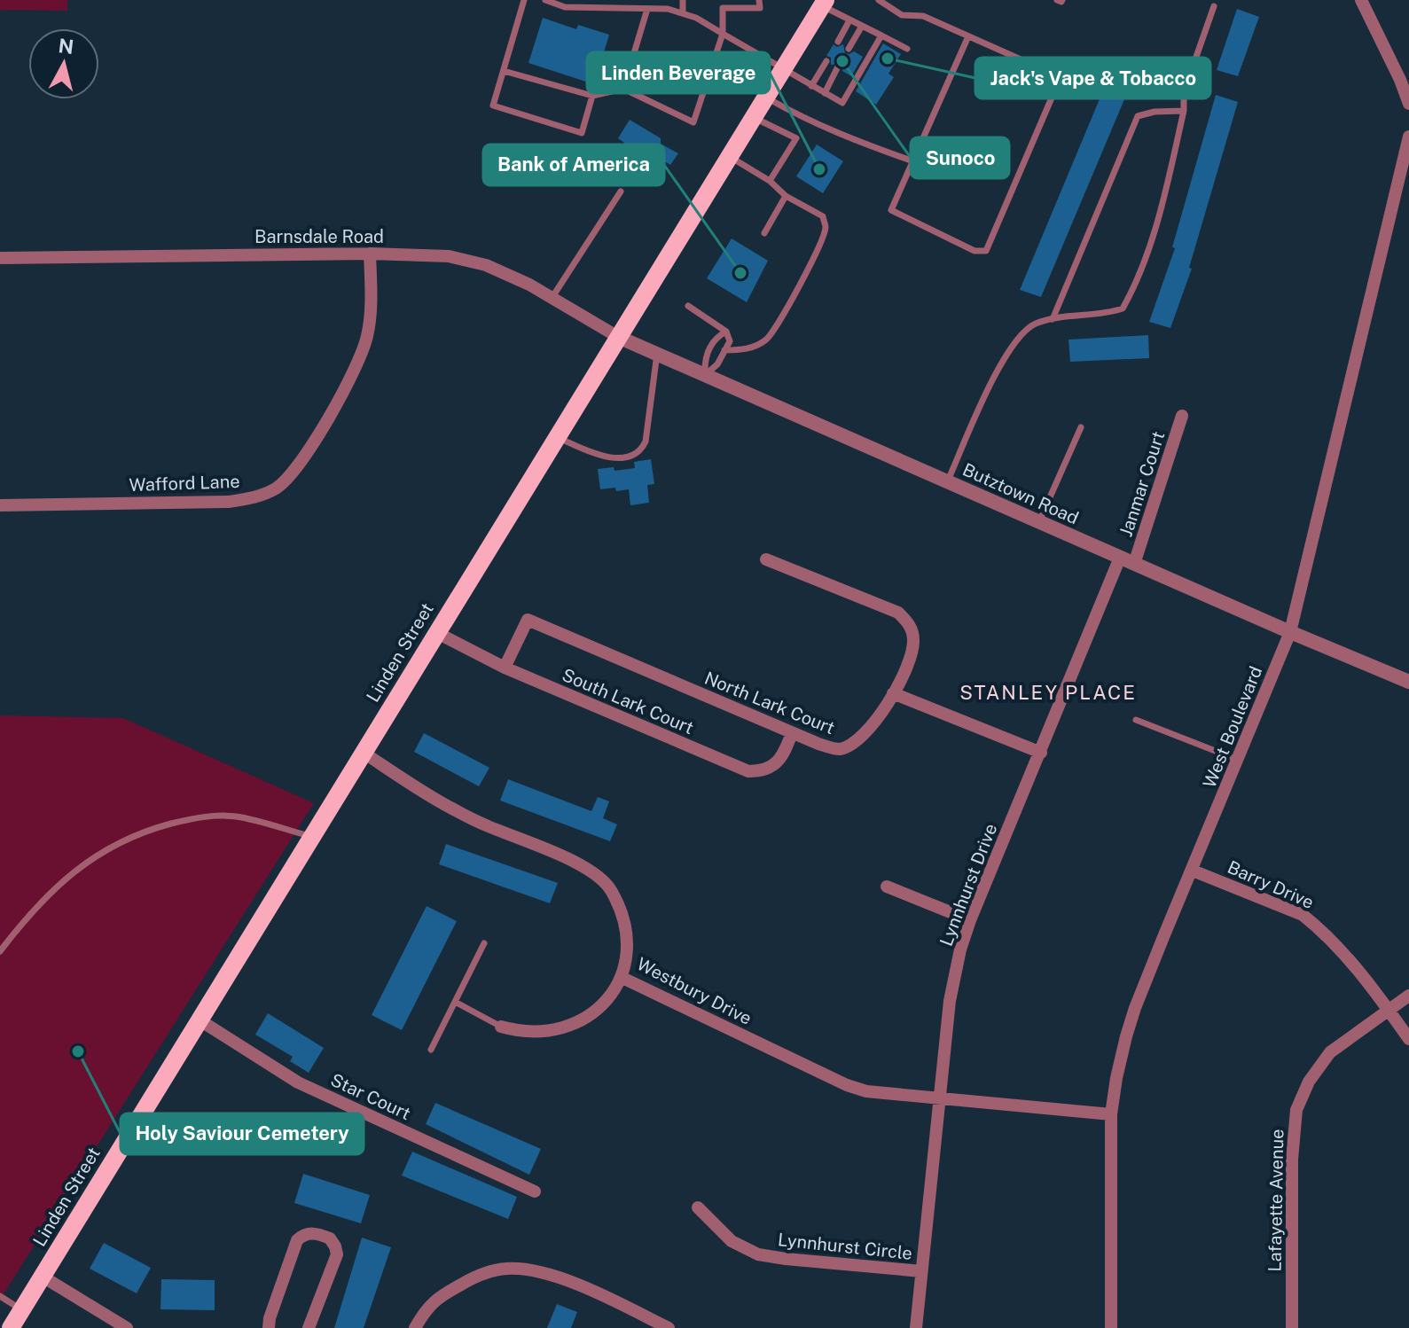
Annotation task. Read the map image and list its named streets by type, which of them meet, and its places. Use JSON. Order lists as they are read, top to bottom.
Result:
{
  "streets": {
    "main road": ["Linden Street"],
    "street": [
      "Barnsdale Road",
      "Wafford Lane",
      "Janmar Court",
      "Butztown Road",
      "South Lark Court",
      "North Lark Court",
      "West Boulevard",
      "Lynnhurst Drive",
      "Barry Drive",
      "Westbury Drive",
      "Star Court",
      "Lafayette Avenue",
      "Lynnhurst Circle"
    ]
  },
  "crossings": [
    ["Barnsdale Road", "Wafford Lane"],
    ["Barnsdale Road", "Butztown Road"],
    ["Barnsdale Road", "Linden Street"],
    ["Janmar Court", "Butztown Road"],
    ["Butztown Road", "Linden Street"],
    ["Butztown Road", "West Boulevard"],
    ["Butztown Road", "Lynnhurst Drive"],
    ["Linden Street", "South Lark Court"],
    ["Linden Street", "Westbury Drive"],
    ["Linden Street", "Star Court"],
    ["South Lark Court", "North Lark Court"],
    ["West Boulevard", "Barry Drive"],
    ["West Boulevard", "Westbury Drive"],
    ["Lynnhurst Drive", "Westbury Drive"],
    ["Lynnhurst Drive", "Lynnhurst Circle"],
    ["Barry Drive", "Lafayette Avenue"]
  ],
  "districts": ["STANLEY PLACE"],
  "places": [
    "Jack's Vape & Tobacco",
    "Sunoco",
    "Linden Beverage",
    "Bank of America",
    "Holy Saviour Cemetery"
  ],
  "north": "top"
}
